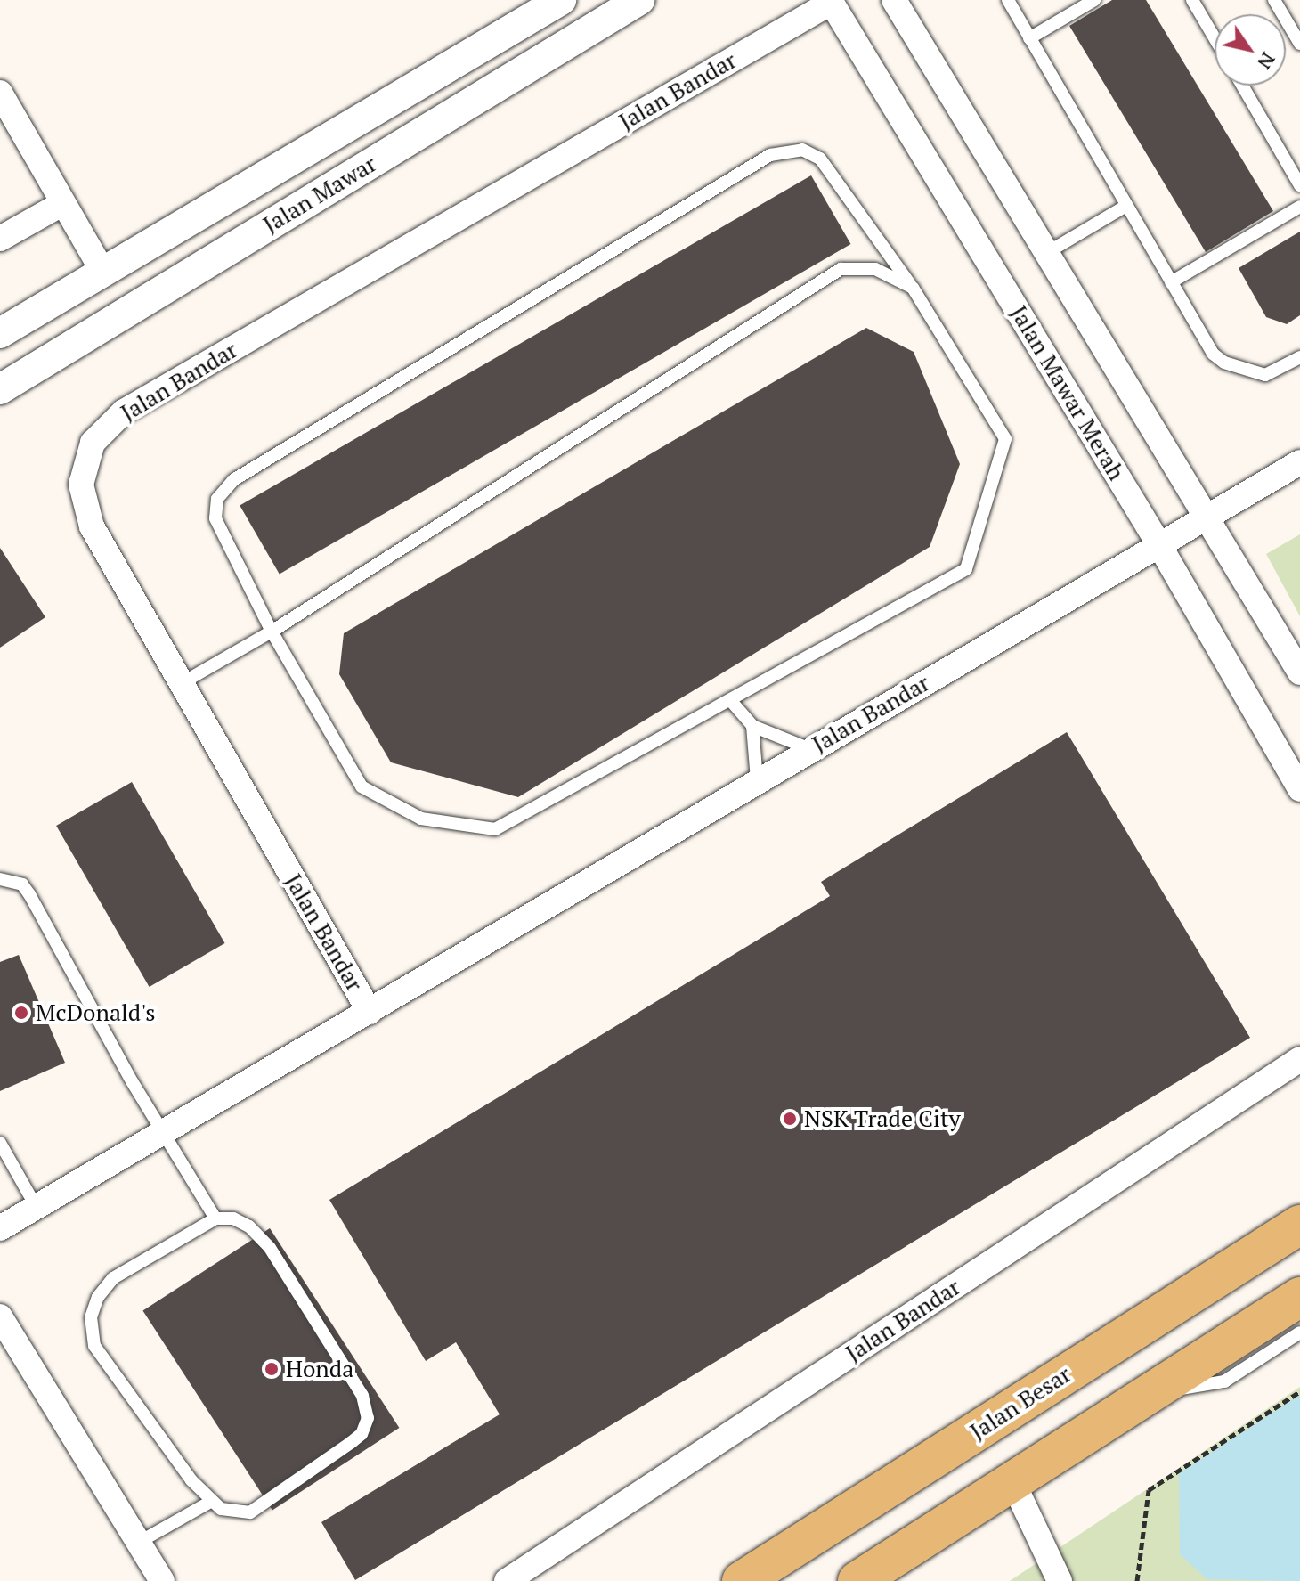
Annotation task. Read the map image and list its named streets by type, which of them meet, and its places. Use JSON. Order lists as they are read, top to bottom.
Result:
{
  "streets": {
    "main road": ["Jalan Besar"],
    "street": ["Jalan Bandar", "Jalan Mawar", "Jalan Mawar Merah"]
  },
  "crossings": [
    ["Jalan Bandar", "Jalan Mawar Merah"]
  ],
  "places": ["McDonald's", "NSK Trade City", "Honda"],
  "north": "bottom right"
}
